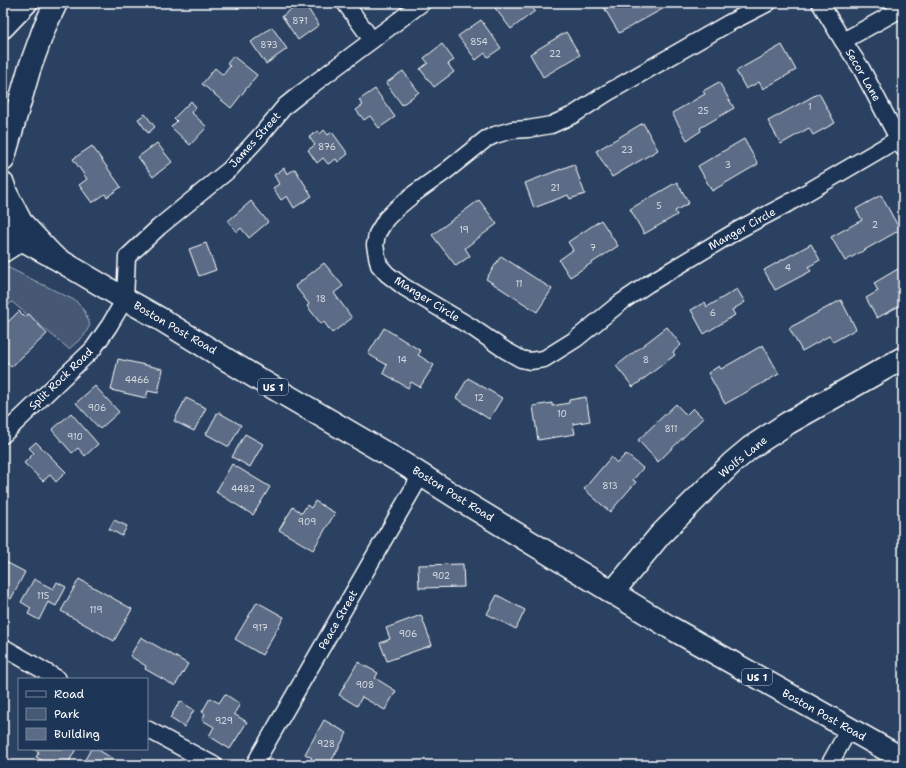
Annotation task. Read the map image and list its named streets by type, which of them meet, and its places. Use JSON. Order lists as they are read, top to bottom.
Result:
{
  "streets": {
    "main road": ["Boston Post Road", "US 1", "Wolfs Lane"],
    "street": [
      "Secor Lane",
      "James Street",
      "Manger Circle",
      "Split Rock Road",
      "Peace Street"
    ]
  },
  "crossings": [
    ["Secor Lane", "Manger Circle"],
    ["James Street", "Boston Post Road"],
    ["James Street", "Split Rock Road"],
    ["Boston Post Road", "Split Rock Road"],
    ["Boston Post Road", "Wolfs Lane"],
    ["Boston Post Road", "Peace Street"]
  ],
  "house_numbers": [
    "871",
    "854",
    "873",
    "22",
    "1",
    "25",
    "876",
    "23",
    "3",
    "21",
    "5",
    "2",
    "19",
    "7",
    "4",
    "11",
    "18",
    "6",
    "14",
    "8",
    "4466",
    "12",
    "906",
    "10",
    "811",
    "910",
    "813",
    "4482",
    "909",
    "902",
    "115",
    "119",
    "917",
    "906",
    "908",
    "929",
    "928"
  ],
  "legend": ["Road", "Park", "Building"]
}
